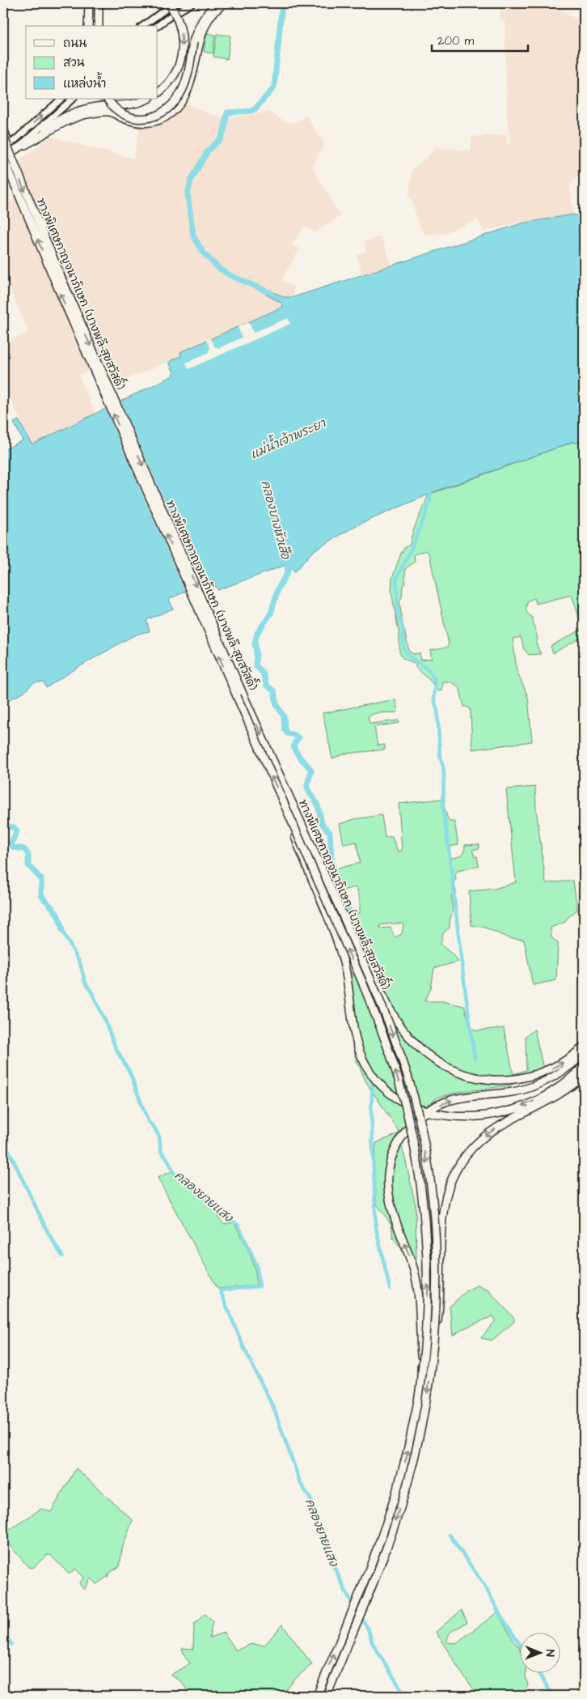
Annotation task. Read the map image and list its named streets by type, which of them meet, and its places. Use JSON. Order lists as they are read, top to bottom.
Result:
{
  "streets": {
    "highway": ["ทางพิเศษกาญจนาภิเษก (บางพลี-สุขสวัสดิ์)"]
  },
  "water": ["แม่น้ำเจ้าพระยา", "คลองบางหัวเสือ", "คลองยายแสง"],
  "legend": ["ถนน", "สวน", "แหล่งน้ำ"],
  "scale_bar": "200 m",
  "north": "right"
}
